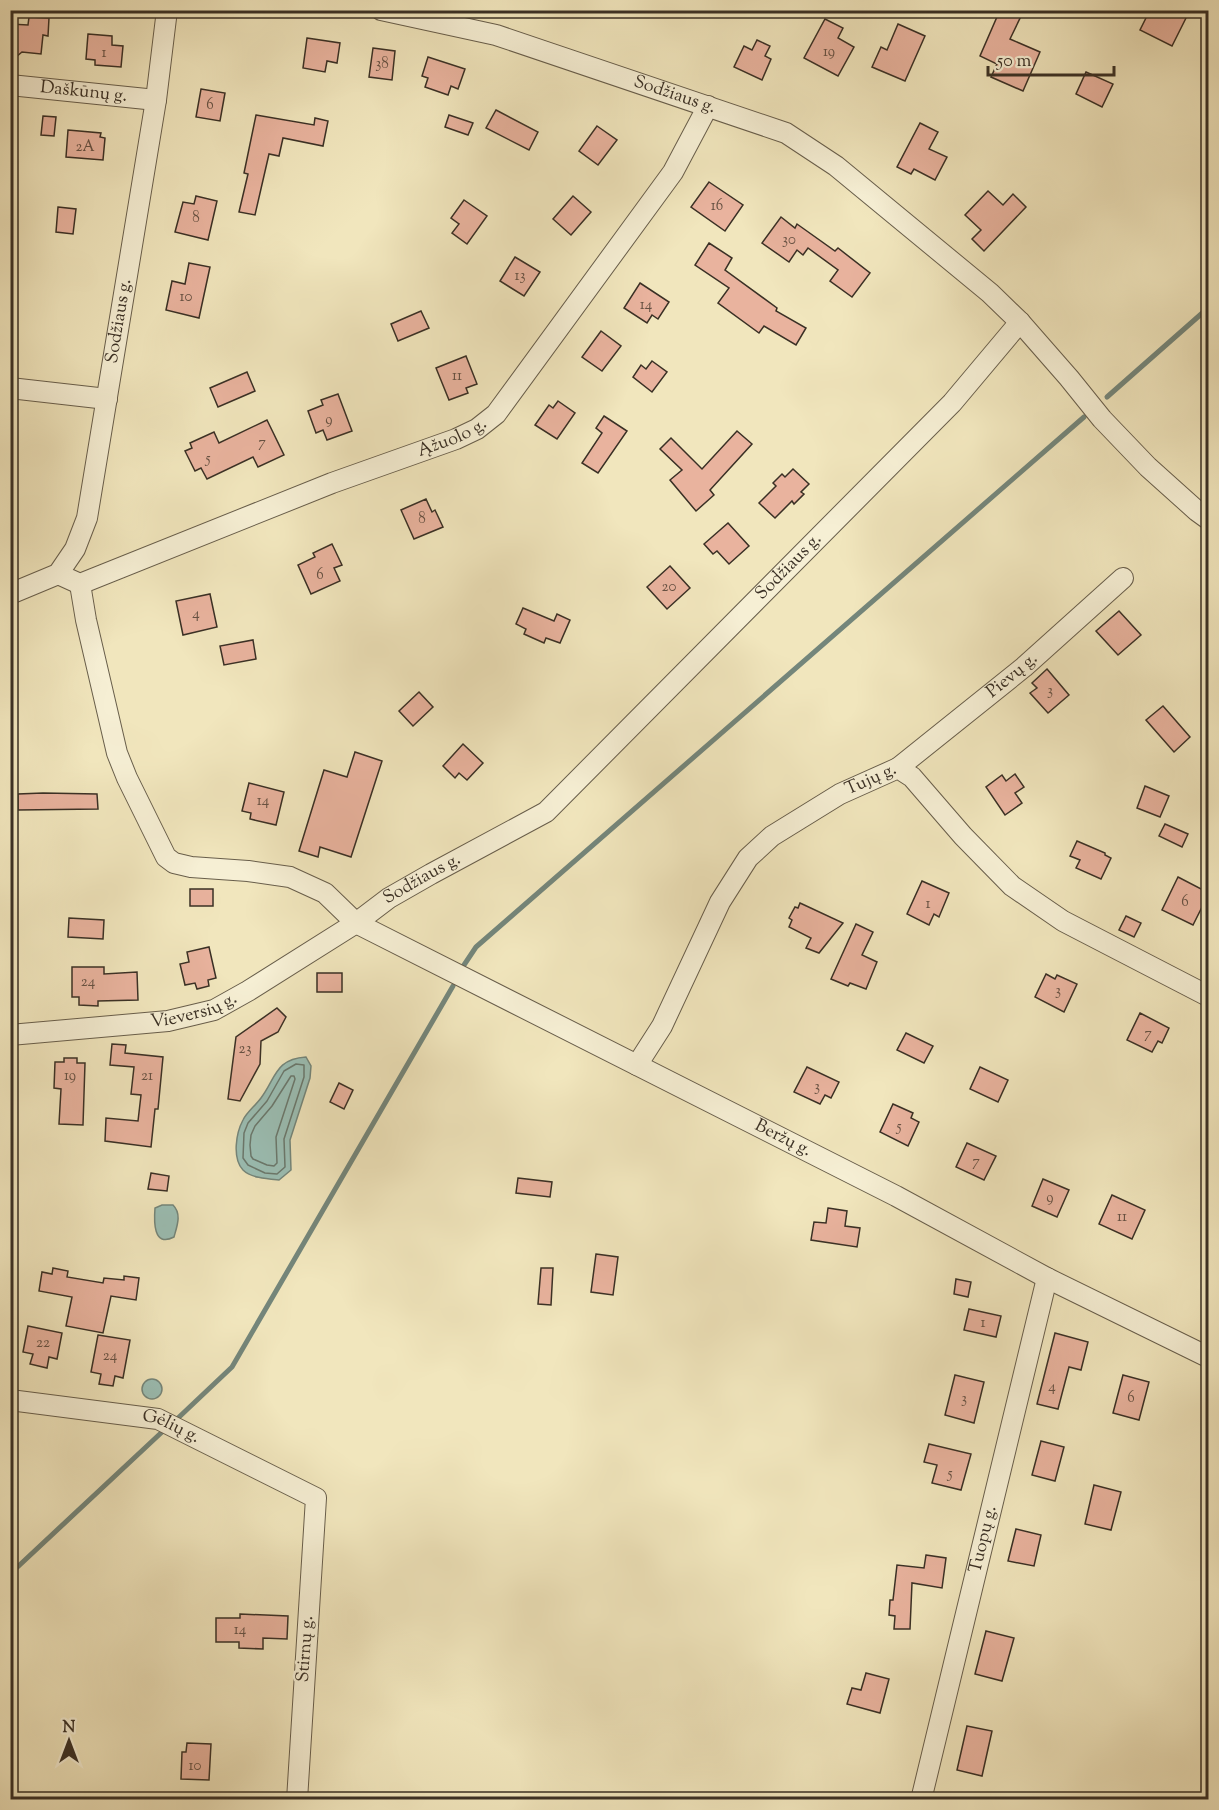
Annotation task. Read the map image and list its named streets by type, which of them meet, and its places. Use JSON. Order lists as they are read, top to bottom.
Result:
{
  "streets": {
    "street": [
      "Daškūnų g.",
      "Sodžiaus g.",
      "Ąžuolo g.",
      "Pievų g.",
      "Tujų g.",
      "Vieversių g.",
      "Beržų g.",
      "Gėlių g.",
      "Tuopų g.",
      "Stirnų g."
    ]
  },
  "crossings": [
    ["Daškūnų g.", "Sodžiaus g."],
    ["Sodžiaus g.", "Ąžuolo g."],
    ["Sodžiaus g.", "Vieversių g."],
    ["Sodžiaus g.", "Beržų g."],
    ["Pievų g.", "Tujų g."],
    ["Tujų g.", "Beržų g."],
    ["Vieversių g.", "Beržų g."],
    ["Beržų g.", "Tuopų g."],
    ["Gėlių g.", "Stirnų g."]
  ],
  "house_numbers": [
    "19",
    "1",
    "38",
    "6",
    "2A",
    "16",
    "8",
    "30",
    "13",
    "10",
    "14",
    "11",
    "9",
    "7",
    "5",
    "8",
    "6",
    "20",
    "4",
    "3",
    "14",
    "6",
    "1",
    "24",
    "3",
    "7",
    "23",
    "19",
    "21",
    "3",
    "5",
    "7",
    "9",
    "11",
    "1",
    "22",
    "24",
    "4",
    "6",
    "3",
    "5",
    "14",
    "10"
  ],
  "scale_bar": "50 m",
  "north": "top"
}
